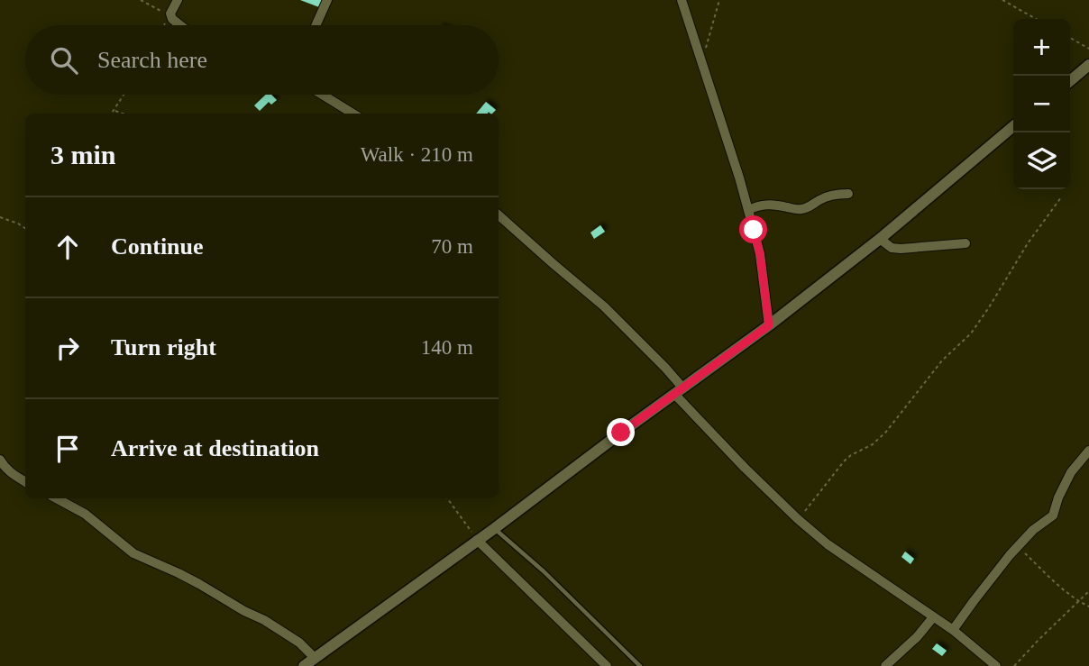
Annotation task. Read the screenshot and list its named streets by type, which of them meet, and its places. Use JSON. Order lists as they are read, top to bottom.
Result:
{
  "page": {
    "map_buttons": ["+", "−"],
    "search": "Search here",
    "heading": ["3 min", "Walk · 210 m"],
    "list": [
      ["Continue", "70 m"],
      ["Turn right", "140 m"],
      "Arrive at destination"
    ]
  }
}
